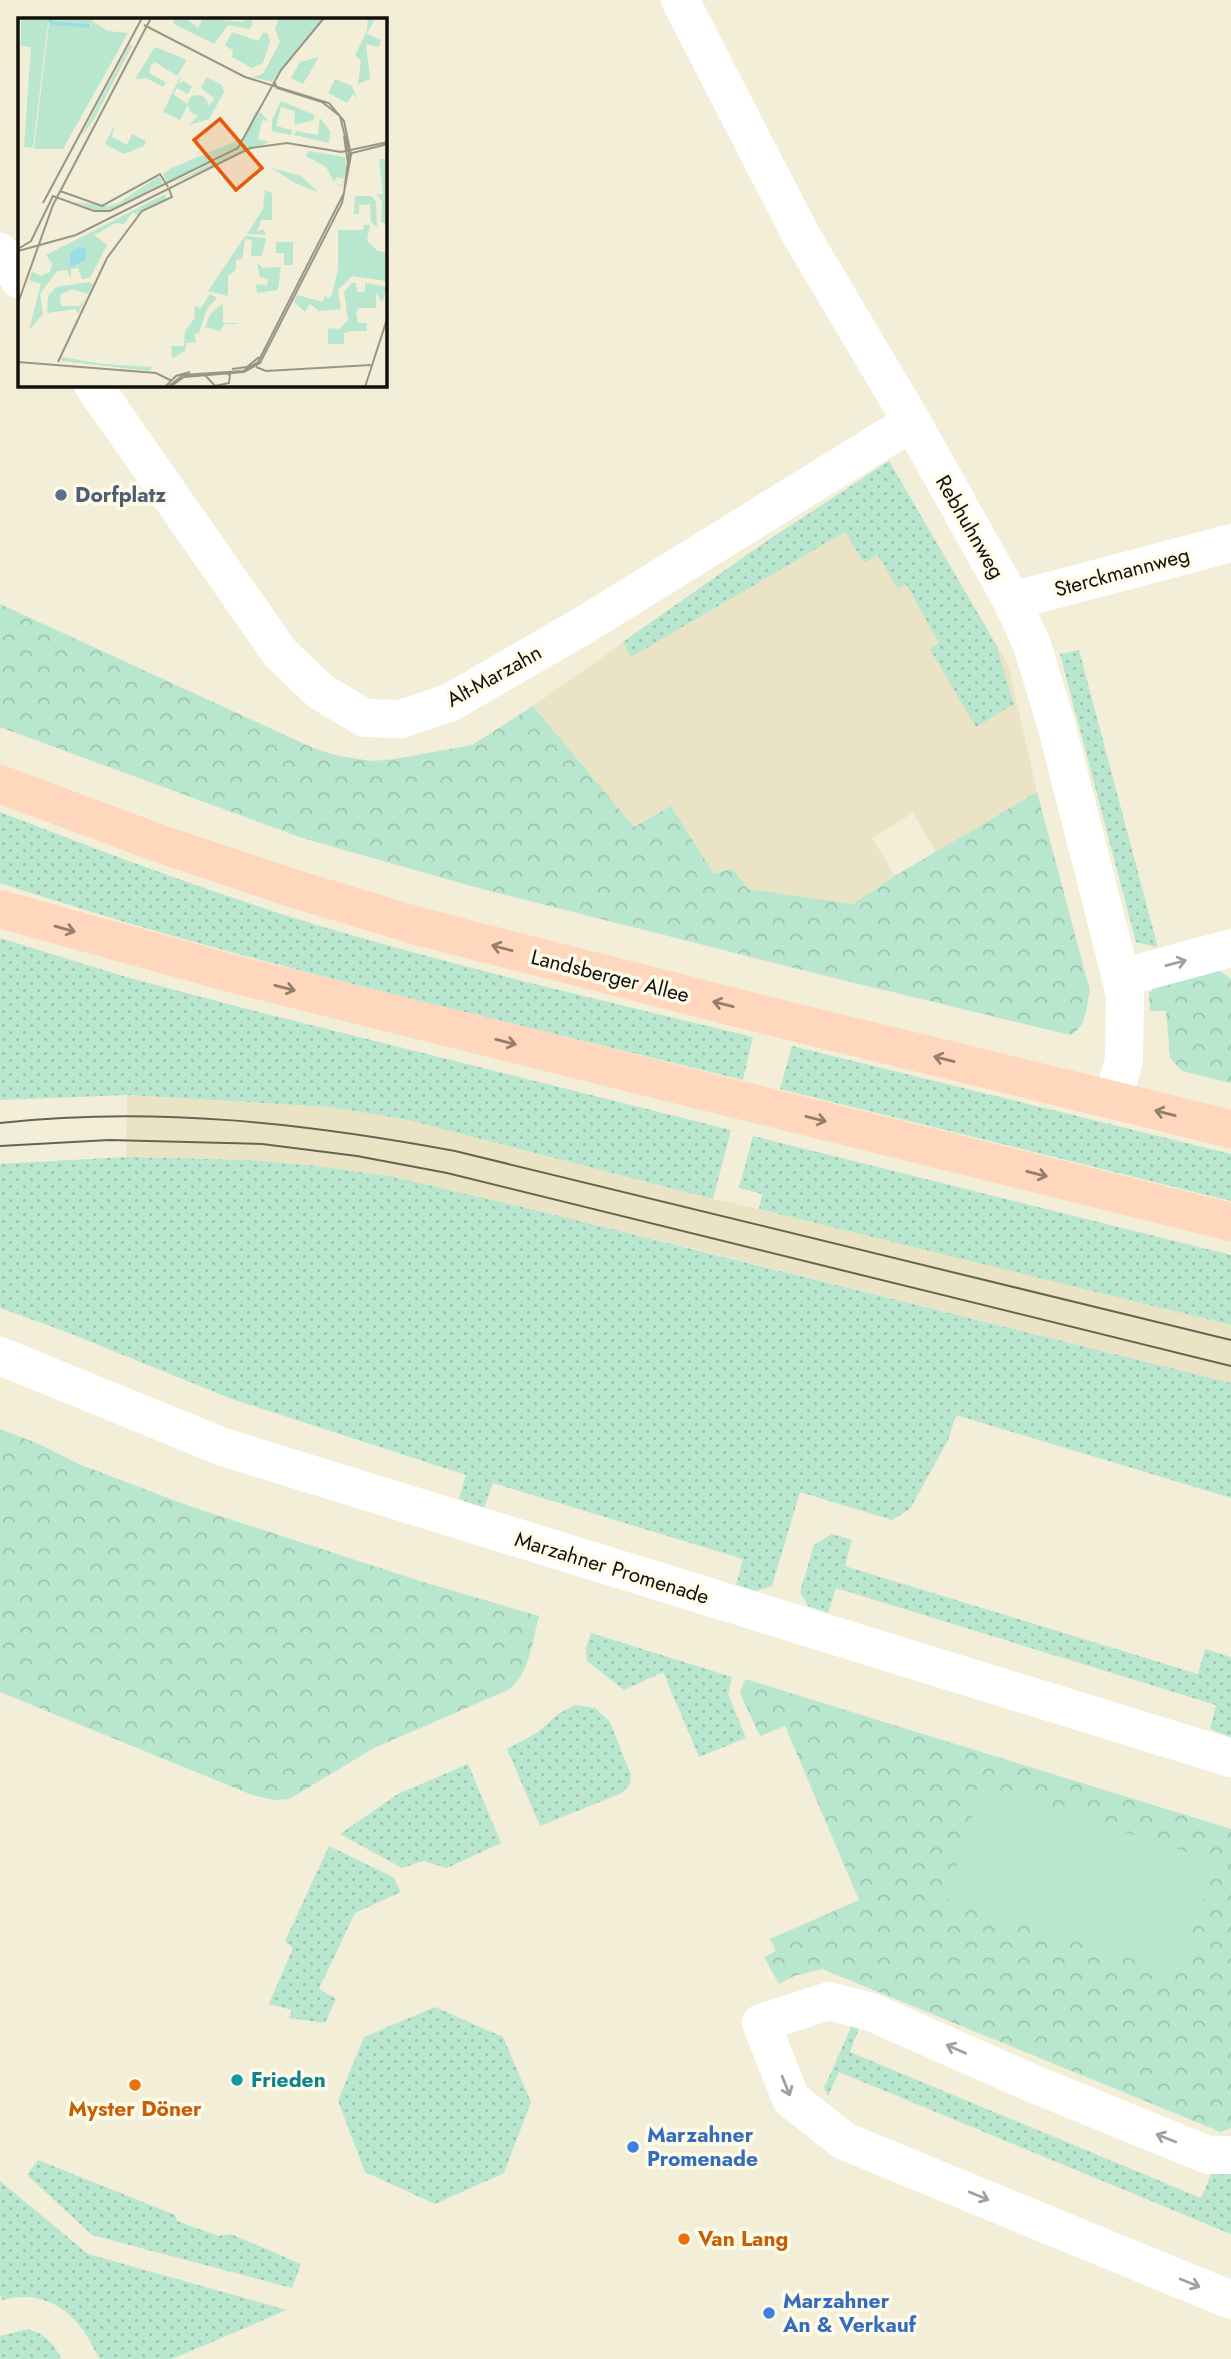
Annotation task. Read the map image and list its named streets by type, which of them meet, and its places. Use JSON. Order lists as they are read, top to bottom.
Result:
{
  "streets": {
    "main road": ["Landsberger Allee"],
    "street": [
      "Rebhuhnweg",
      "Sterckmannweg",
      "Alt-Marzahn",
      "Marzahner Promenade"
    ]
  },
  "crossings": [
    ["Rebhuhnweg", "Sterckmannweg"],
    ["Rebhuhnweg", "Alt-Marzahn"],
    ["Rebhuhnweg", "Landsberger Allee"]
  ],
  "places": [
    "Dorfplatz",
    "Frieden",
    "Myster Döner",
    "Marzahner Promenade",
    "Van Lang",
    "Marzahner An & Verkauf"
  ]
}
